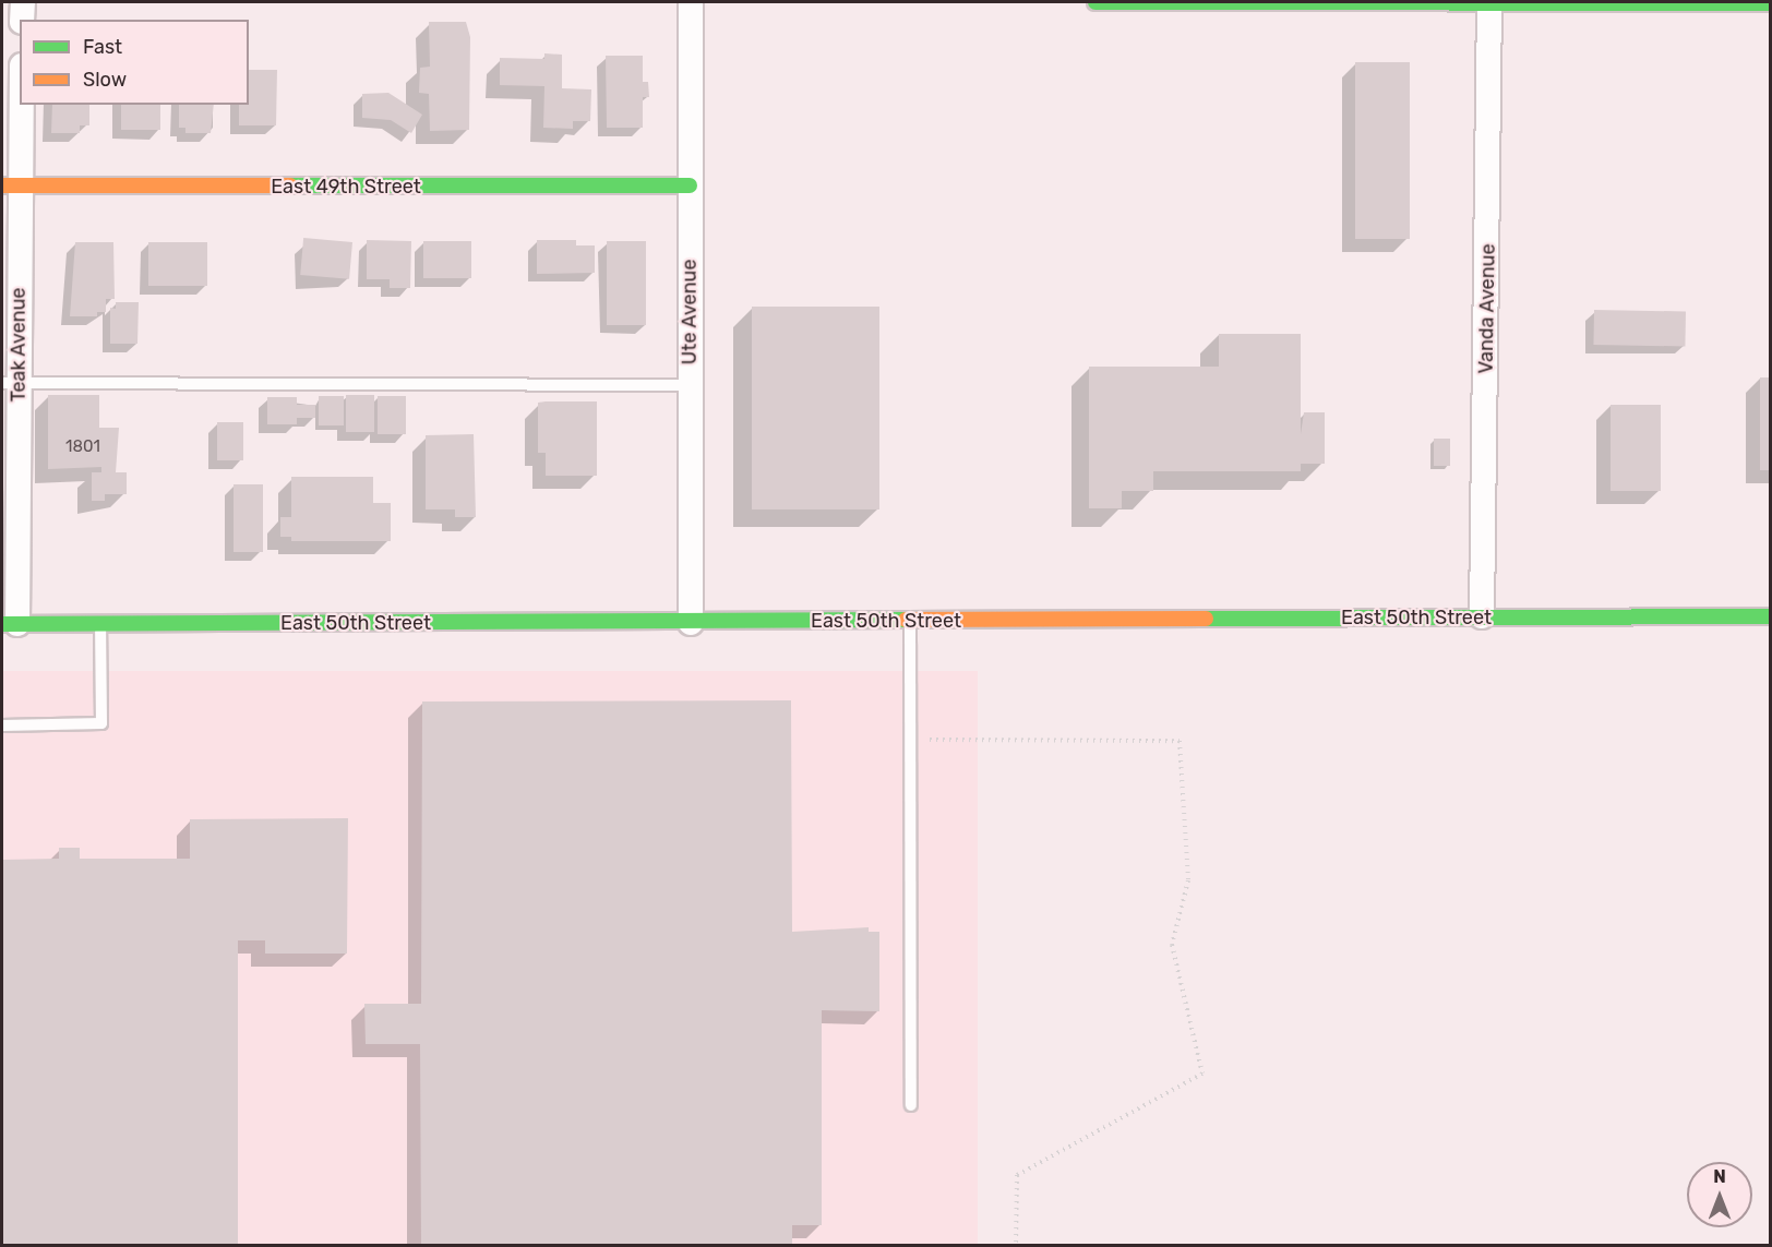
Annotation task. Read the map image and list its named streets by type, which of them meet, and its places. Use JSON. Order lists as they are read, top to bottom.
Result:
{
  "streets": {
    "main road": ["East 49th Street", "East 50th Street"],
    "street": ["Vanda Avenue", "Ute Avenue", "Teak Avenue"]
  },
  "crossings": [
    ["East 49th Street", "Ute Avenue"],
    ["East 49th Street", "Teak Avenue"],
    ["Vanda Avenue", "East 50th Street"],
    ["Ute Avenue", "East 50th Street"],
    ["Teak Avenue", "East 50th Street"]
  ],
  "house_numbers": ["1801"],
  "legend": ["Fast", "Slow"],
  "north": "top"
}
